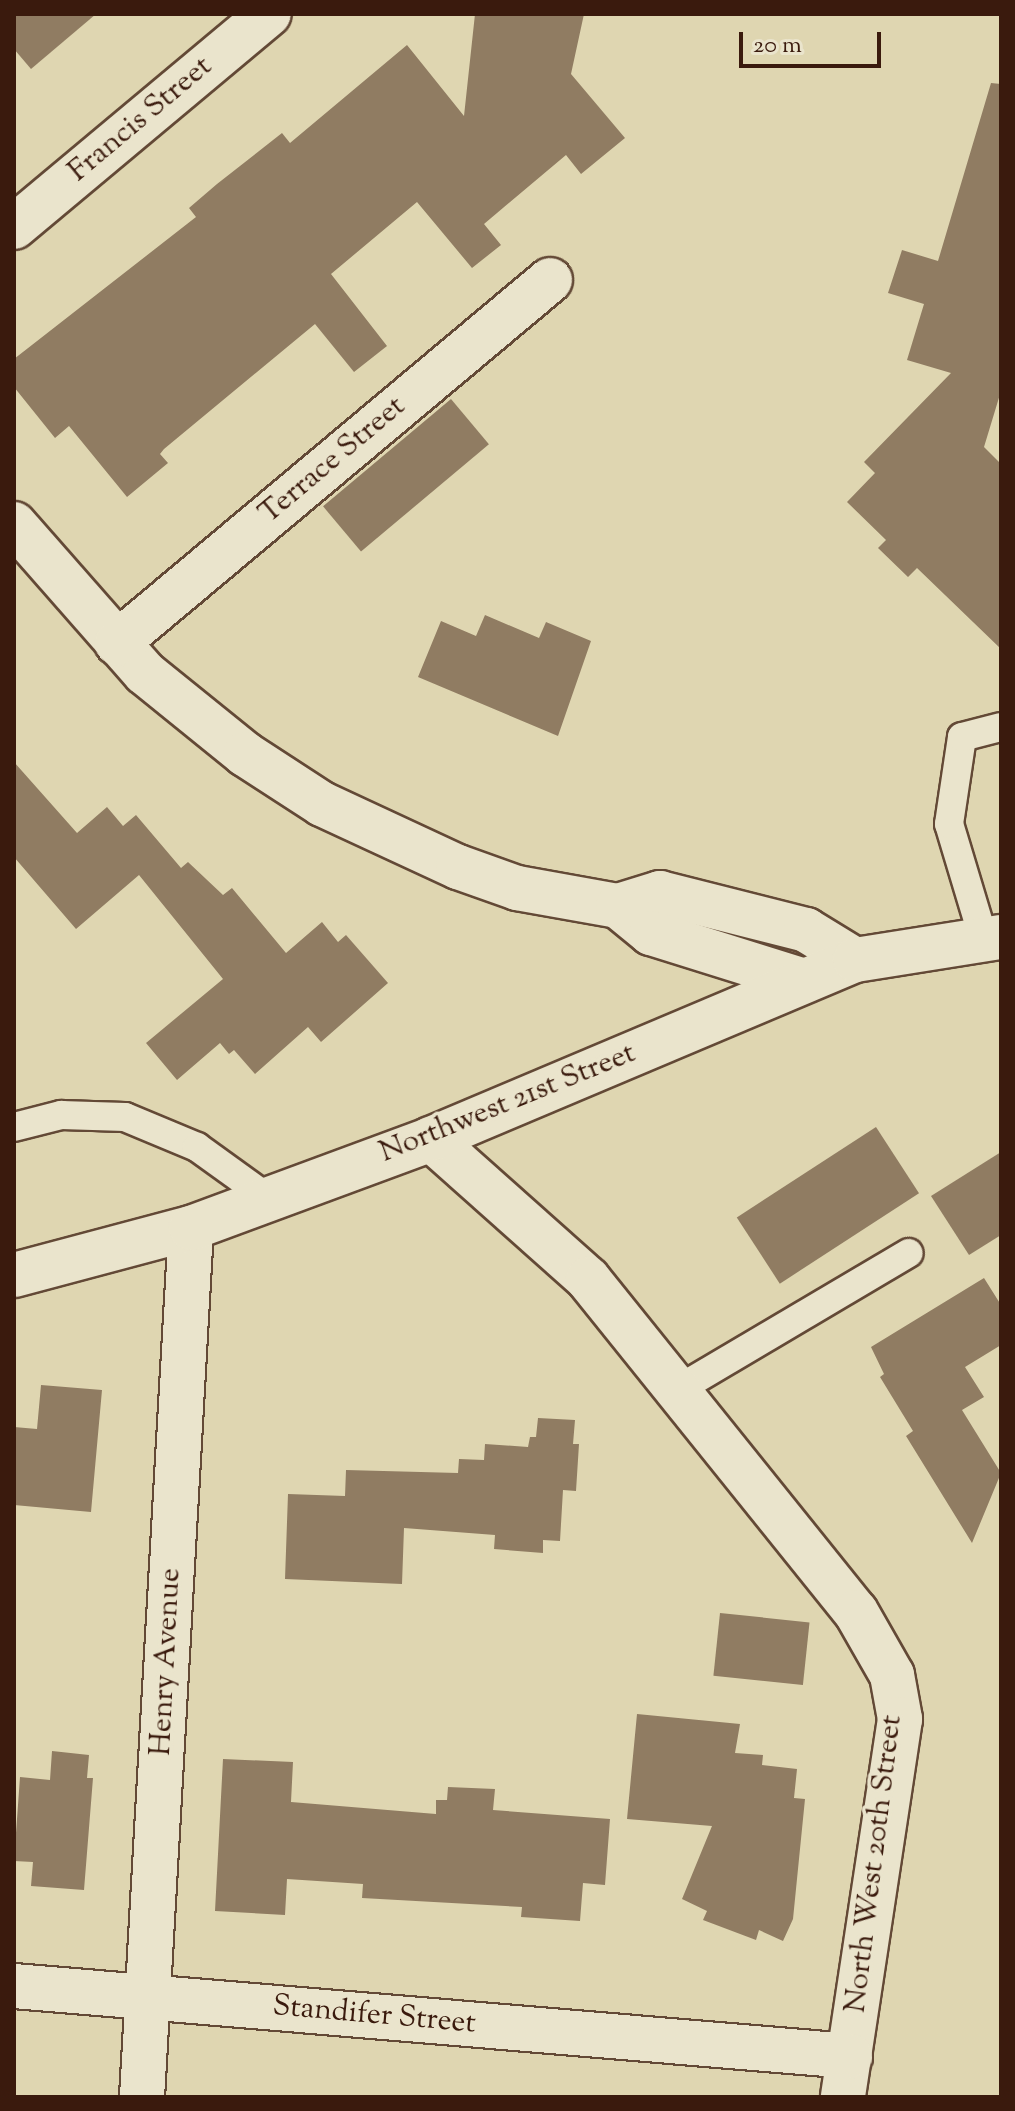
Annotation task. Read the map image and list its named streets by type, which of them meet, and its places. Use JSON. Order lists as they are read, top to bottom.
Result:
{
  "streets": {
    "street": [
      "Francis Street",
      "Terrace Street",
      "Northwest 21st Street",
      "Henry Avenue",
      "North West 20th Street",
      "Standifer Street"
    ]
  },
  "crossings": [
    ["Northwest 21st Street", "Henry Avenue"],
    ["Northwest 21st Street", "North West 20th Street"],
    ["Henry Avenue", "Standifer Street"],
    ["North West 20th Street", "Standifer Street"]
  ],
  "scale_bar": "20 m"
}
